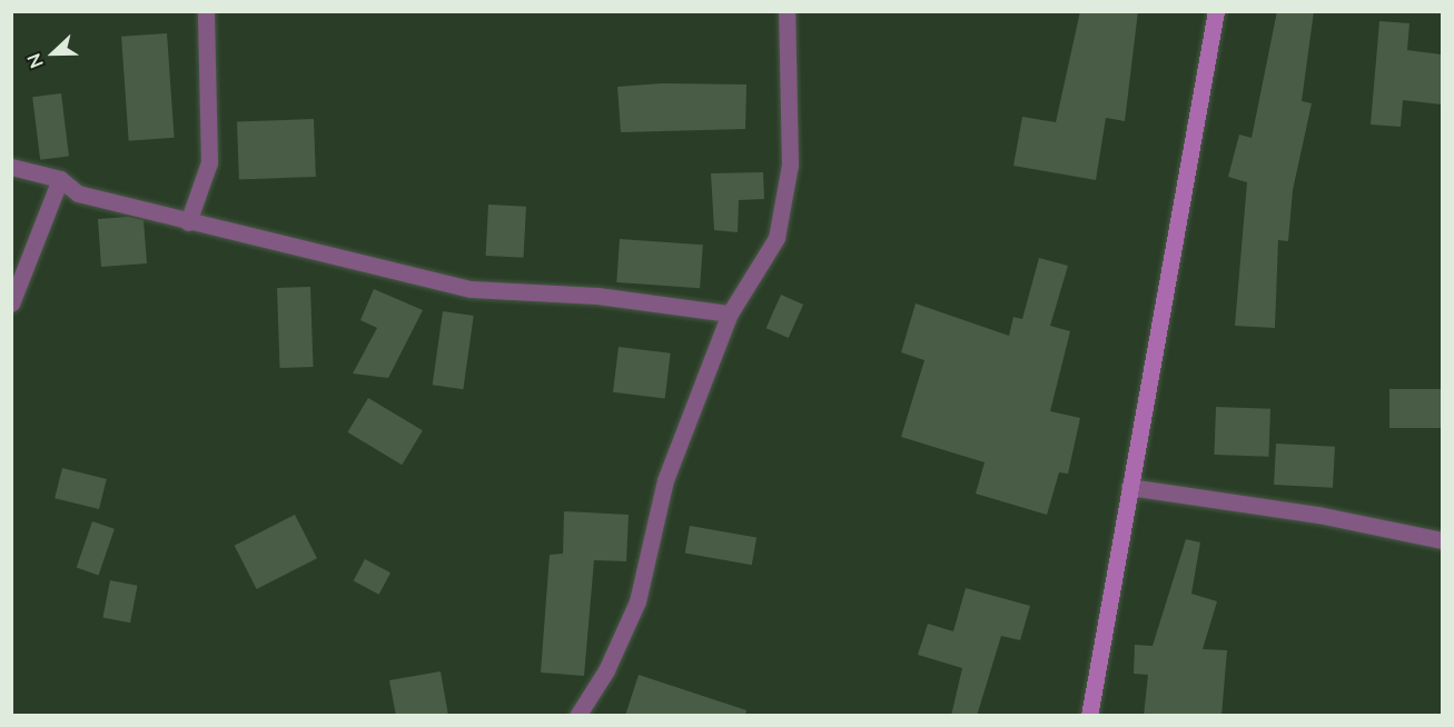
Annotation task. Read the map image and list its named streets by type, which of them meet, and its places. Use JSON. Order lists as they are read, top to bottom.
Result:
{
  "north": "left"
}
